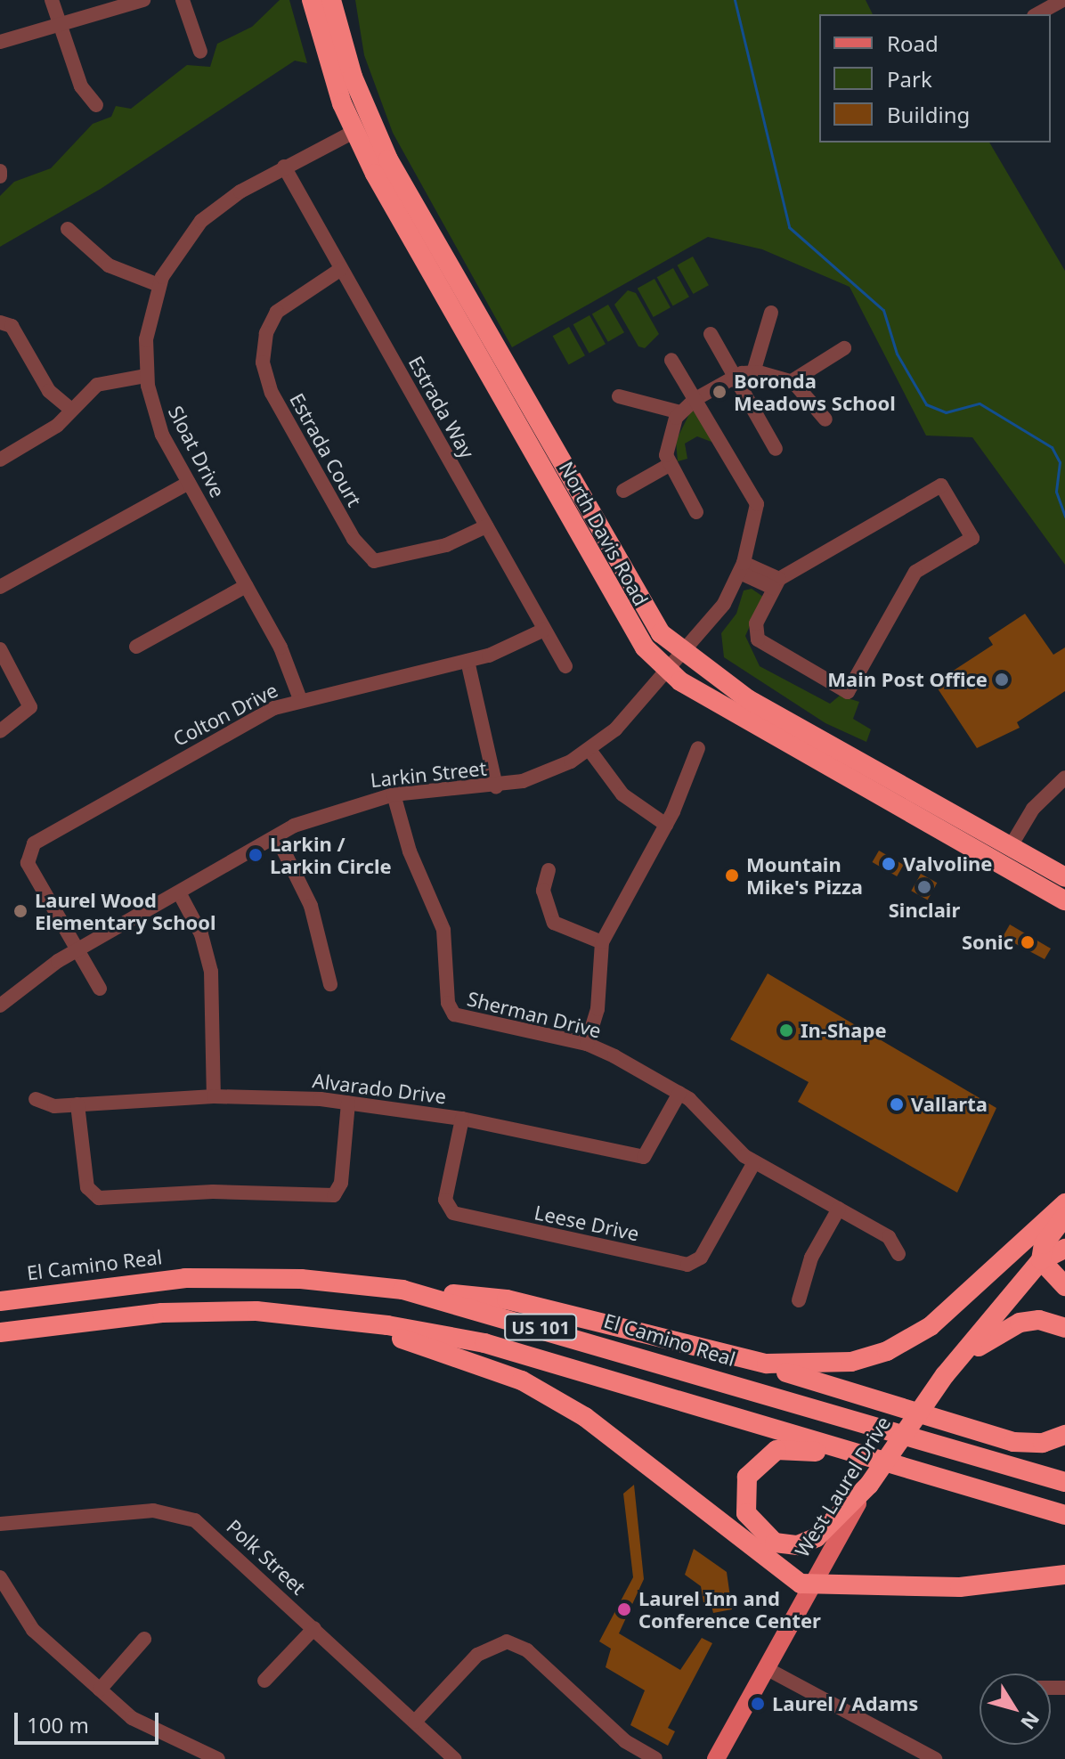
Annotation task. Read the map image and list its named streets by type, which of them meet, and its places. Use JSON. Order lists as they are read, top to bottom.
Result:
{
  "streets": {
    "highway": [
      "North Davis Road",
      "El Camino Real",
      "US 101",
      "West Laurel Drive"
    ],
    "street": [
      "Estrada Way",
      "Estrada Court",
      "Sloat Drive",
      "Colton Drive",
      "Larkin Street",
      "Sherman Drive",
      "Alvarado Drive",
      "Leese Drive",
      "Polk Street"
    ]
  },
  "crossings": [
    ["Estrada Way", "Estrada Court"],
    ["Estrada Way", "Sloat Drive"],
    ["Estrada Way", "Colton Drive"],
    ["Sloat Drive", "North Davis Road"],
    ["Sloat Drive", "Colton Drive"],
    ["North Davis Road", "Larkin Street"],
    ["Colton Drive", "Larkin Street"],
    ["Larkin Street", "Sherman Drive"],
    ["Sherman Drive", "Alvarado Drive"],
    ["Sherman Drive", "Leese Drive"],
    ["Alvarado Drive", "Leese Drive"]
  ],
  "places": [
    "Boronda Meadows School",
    "Main Post Office",
    "Larkin / Larkin Circle",
    "Valvoline",
    "Mountain Mike's Pizza",
    "Sinclair",
    "Laurel Wood Elementary School",
    "Sonic",
    "In-Shape",
    "Vallarta",
    "Laurel Inn and Conference Center",
    "Laurel / Adams"
  ],
  "legend": ["Road", "Park", "Building"],
  "scale_bar": "100 m",
  "north": "bottom right"
}
